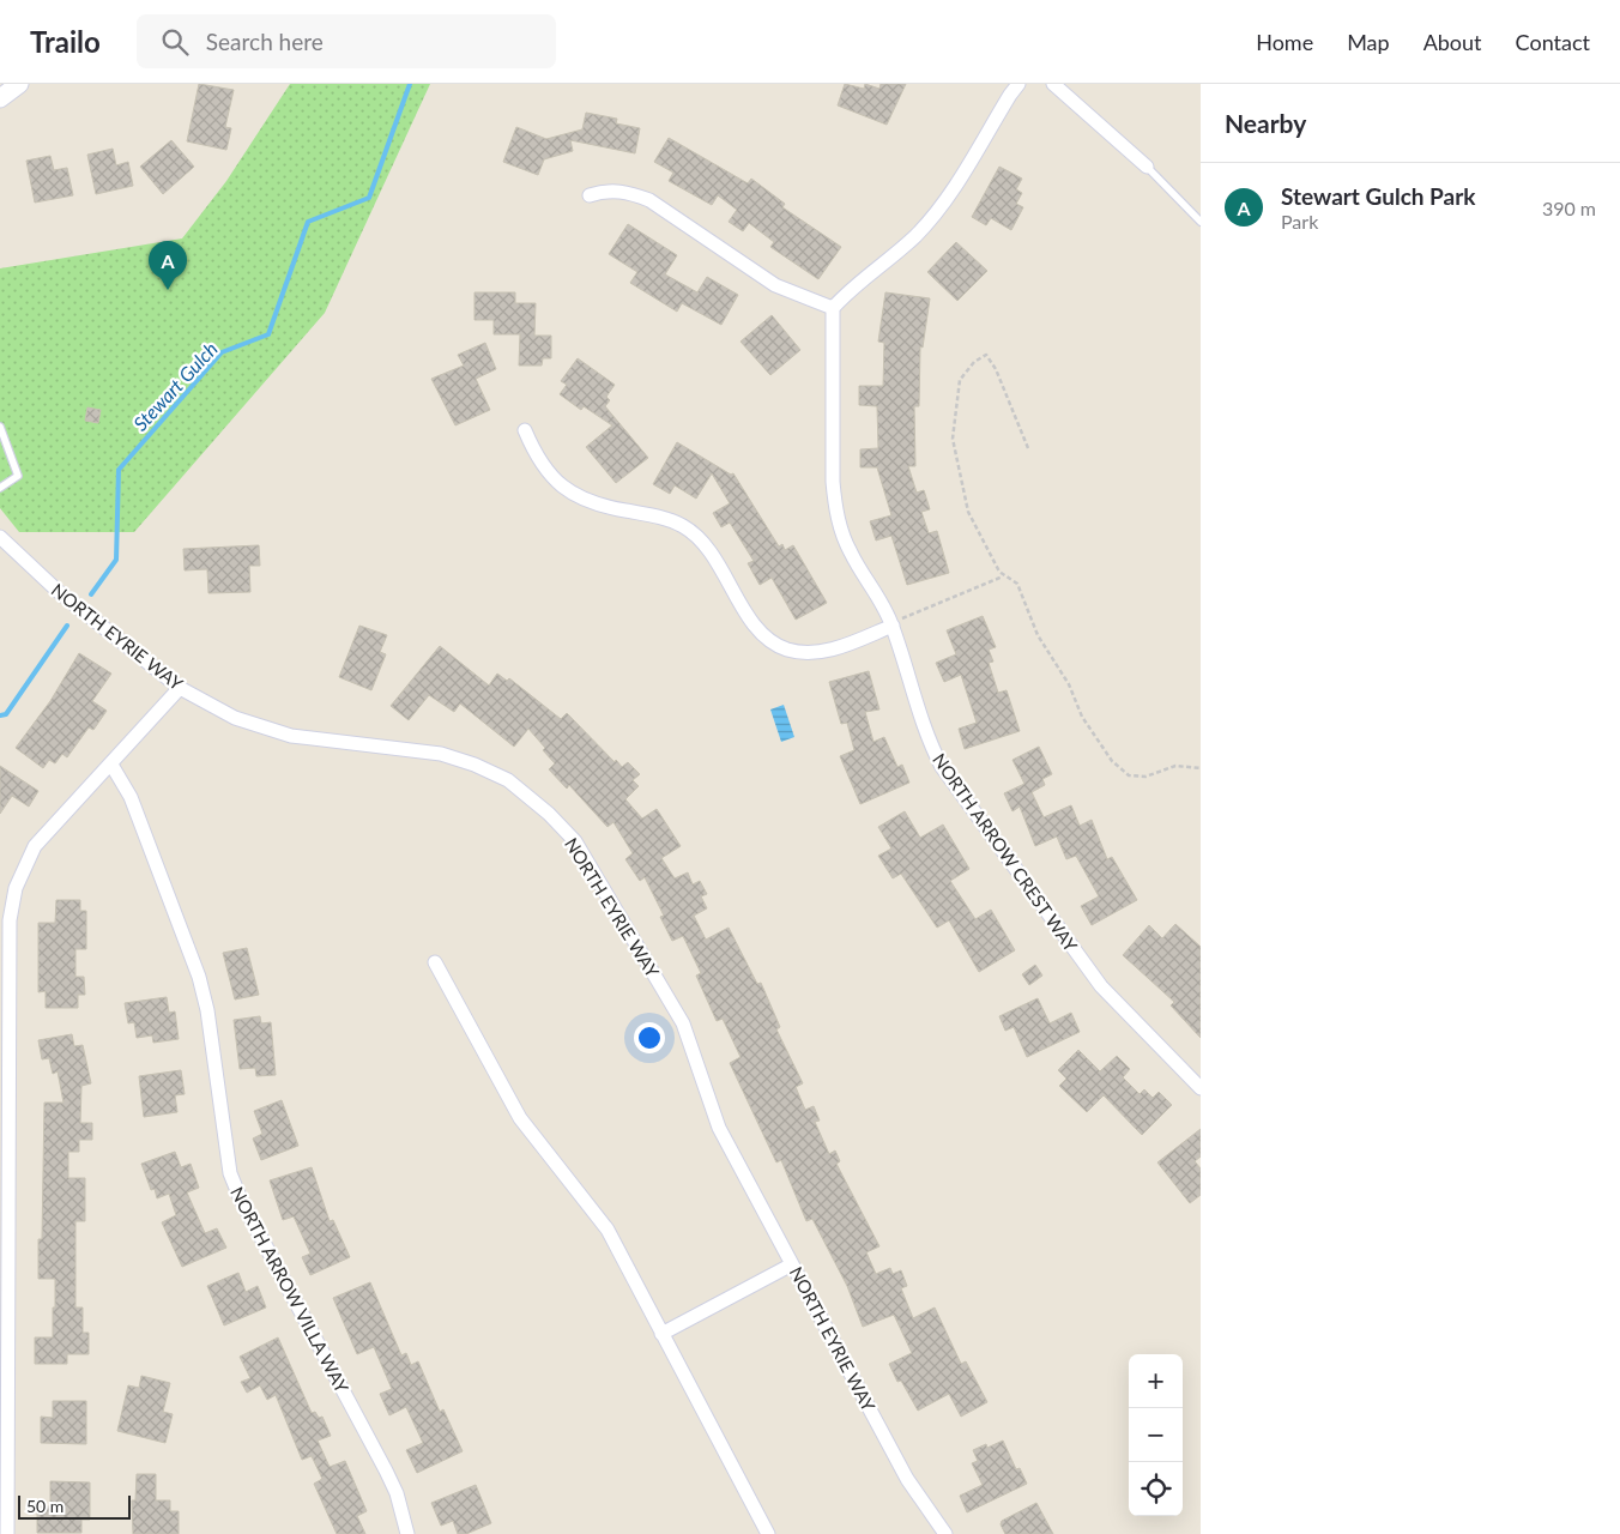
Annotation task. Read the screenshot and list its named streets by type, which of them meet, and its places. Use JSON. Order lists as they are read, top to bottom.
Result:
{
  "streets": {
    "street": ["NORTH EYRIE WAY", "NORTH ARROW CREST WAY", "NORTH ARROW VILLA WAY"]
  },
  "water": ["Stewart Gulch"],
  "scale_bar": "50 m",
  "page": {
    "header": "Trailo",
    "search": "Search here",
    "nav": [
      "Home",
      "Map",
      "About",
      "Contact"
    ],
    "heading": "Nearby",
    "list": [
      {
        "mark": "A",
        "name": "Stewart Gulch Park",
        "note": "Park",
        "value": "390 m"
      }
    ],
    "pins": "A",
    "map_buttons": ["+", "−"],
    "scale": "50 m"
  }
}
